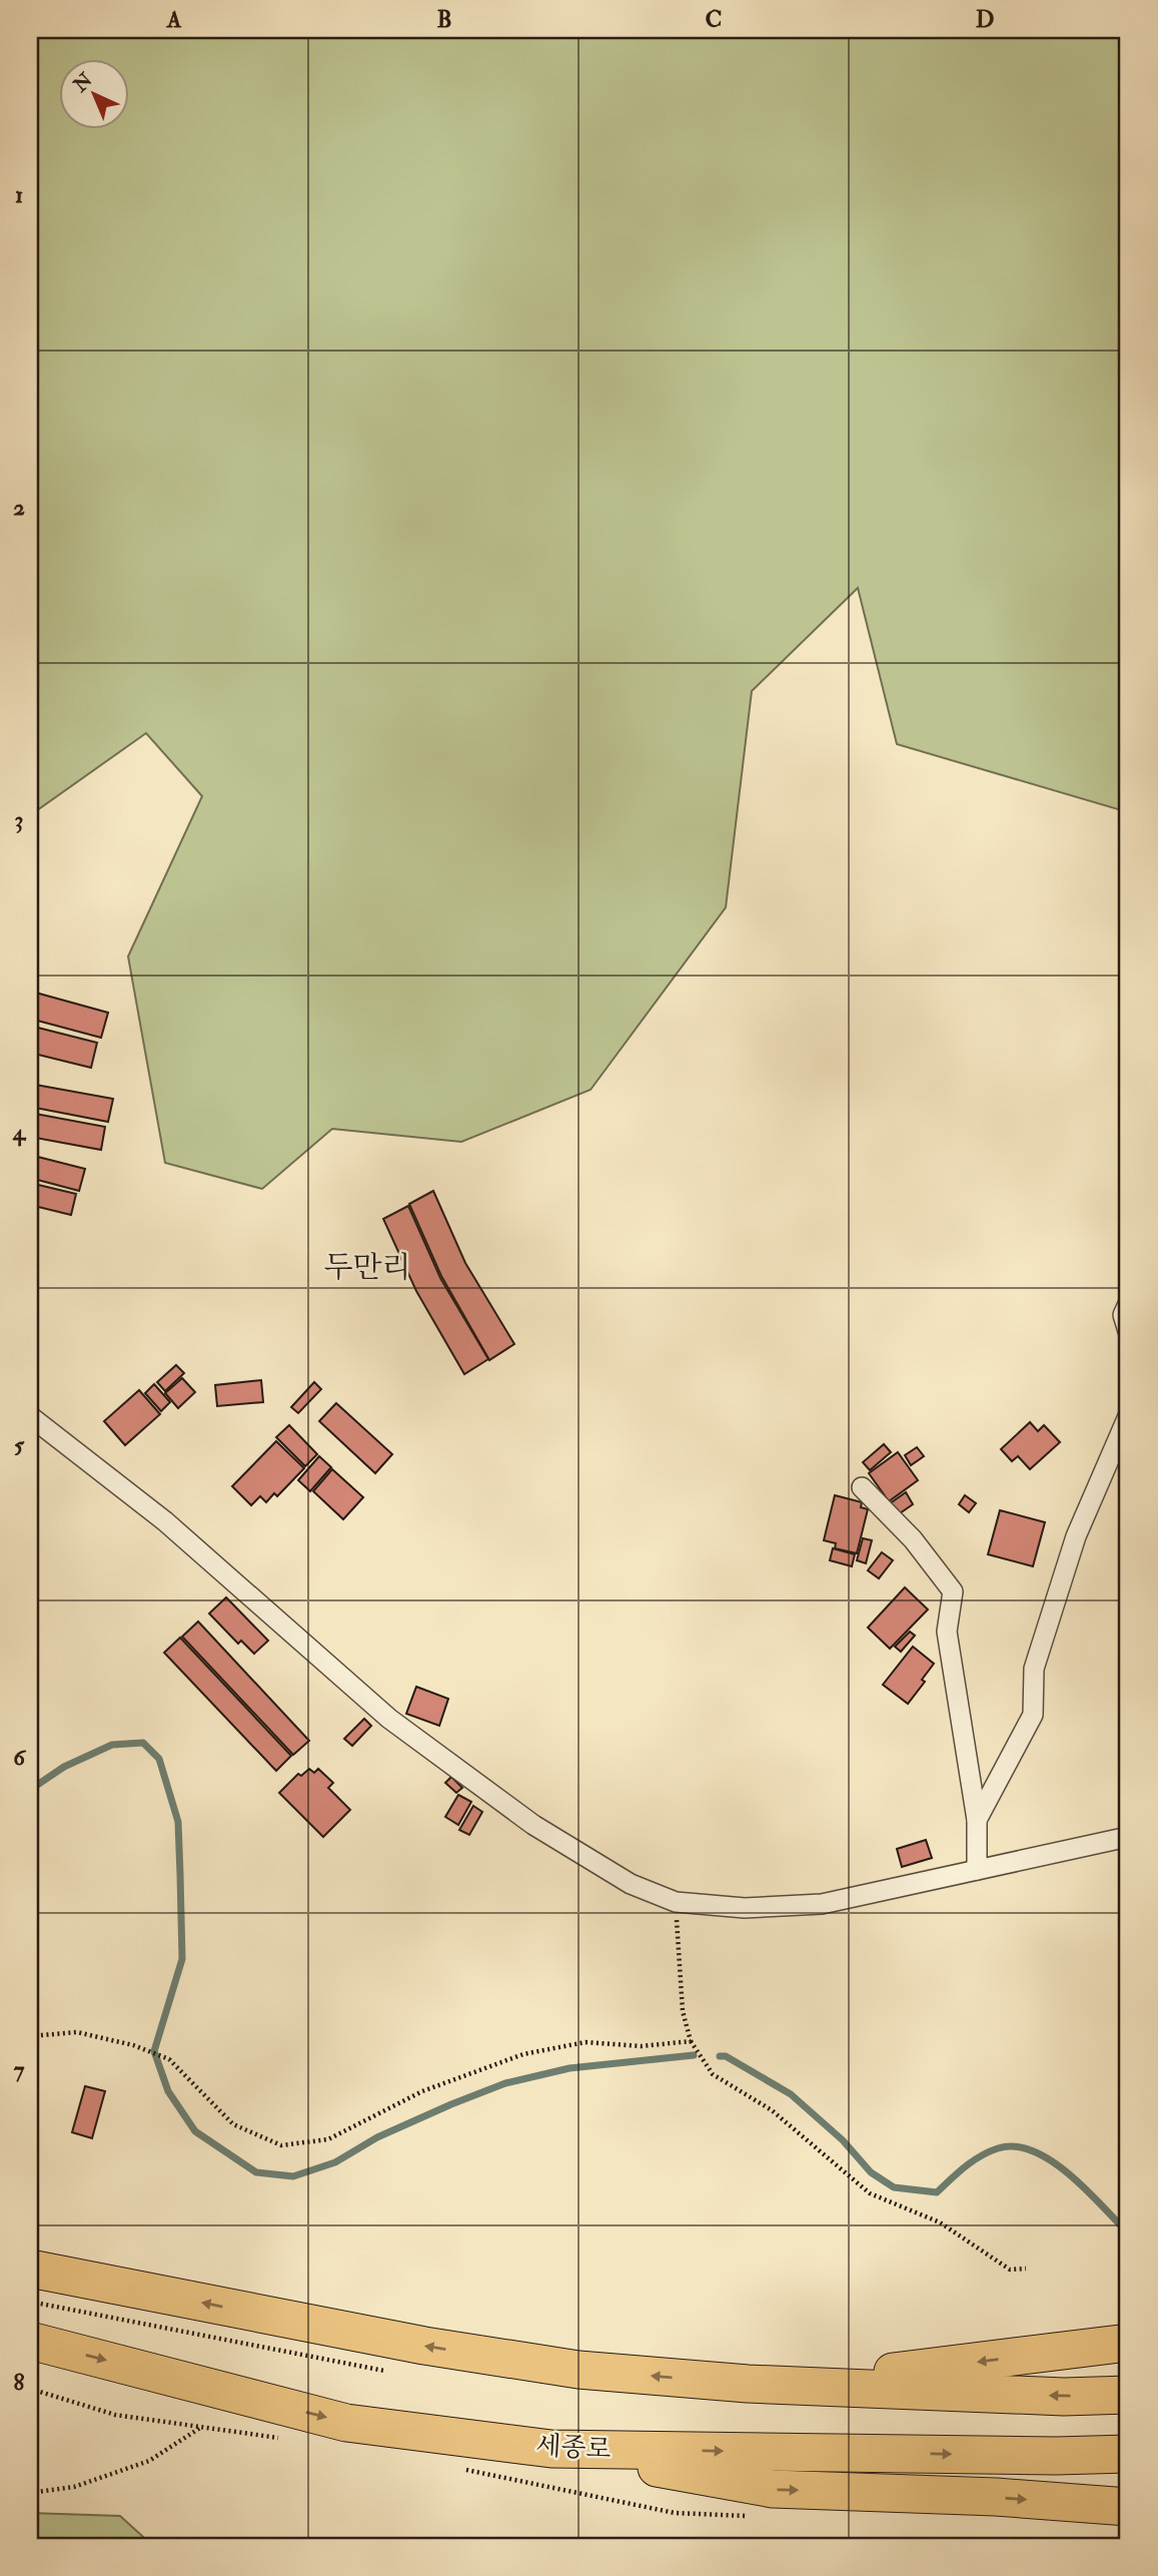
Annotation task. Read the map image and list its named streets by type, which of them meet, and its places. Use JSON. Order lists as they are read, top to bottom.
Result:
{
  "streets": {
    "highway": ["세종로"]
  },
  "districts": ["두만리"],
  "north": "top left",
  "grid": {
    "columns": [
      "A",
      "B",
      "C",
      "D"
    ],
    "rows": [
      "1",
      "2",
      "3",
      "4",
      "5",
      "6",
      "7",
      "8"
    ]
  }
}
